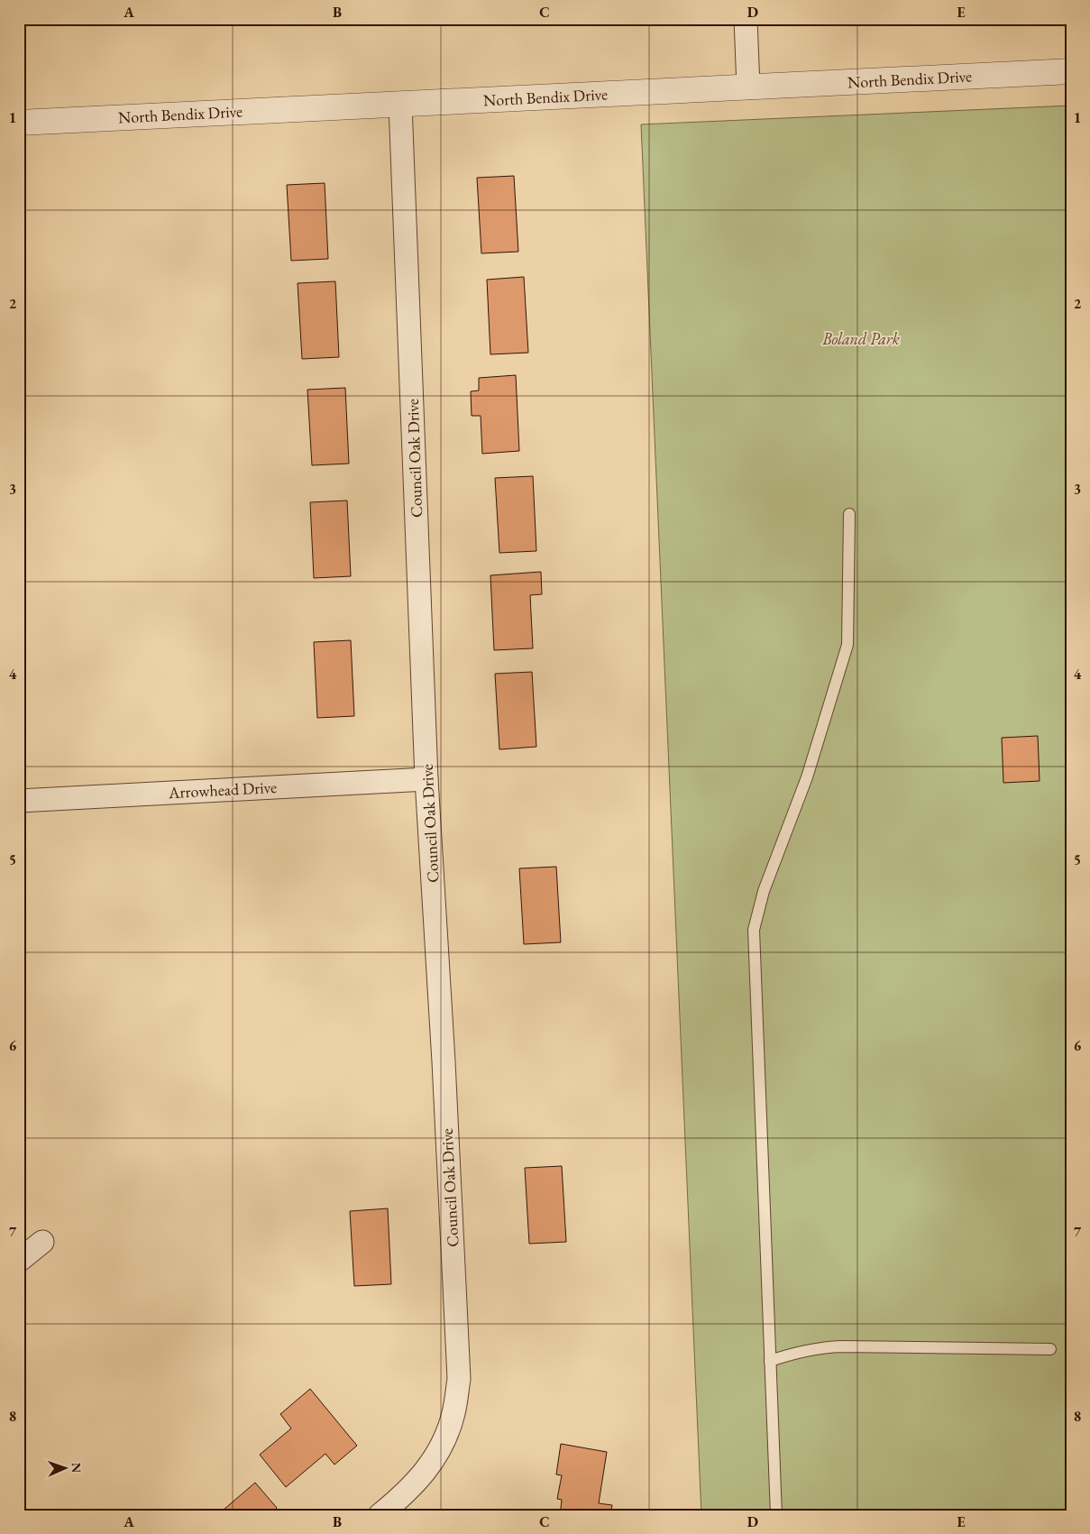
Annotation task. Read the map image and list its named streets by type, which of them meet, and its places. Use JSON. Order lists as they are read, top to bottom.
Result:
{
  "streets": {
    "street": ["North Bendix Drive", "Council Oak Drive", "Arrowhead Drive"]
  },
  "crossings": [
    ["North Bendix Drive", "Council Oak Drive"],
    ["Council Oak Drive", "Arrowhead Drive"]
  ],
  "parks": ["Boland Park"],
  "north": "right",
  "grid": {
    "columns": [
      "A",
      "B",
      "C",
      "D",
      "E"
    ],
    "rows": [
      "1",
      "2",
      "3",
      "4",
      "5",
      "6",
      "7",
      "8"
    ]
  }
}
